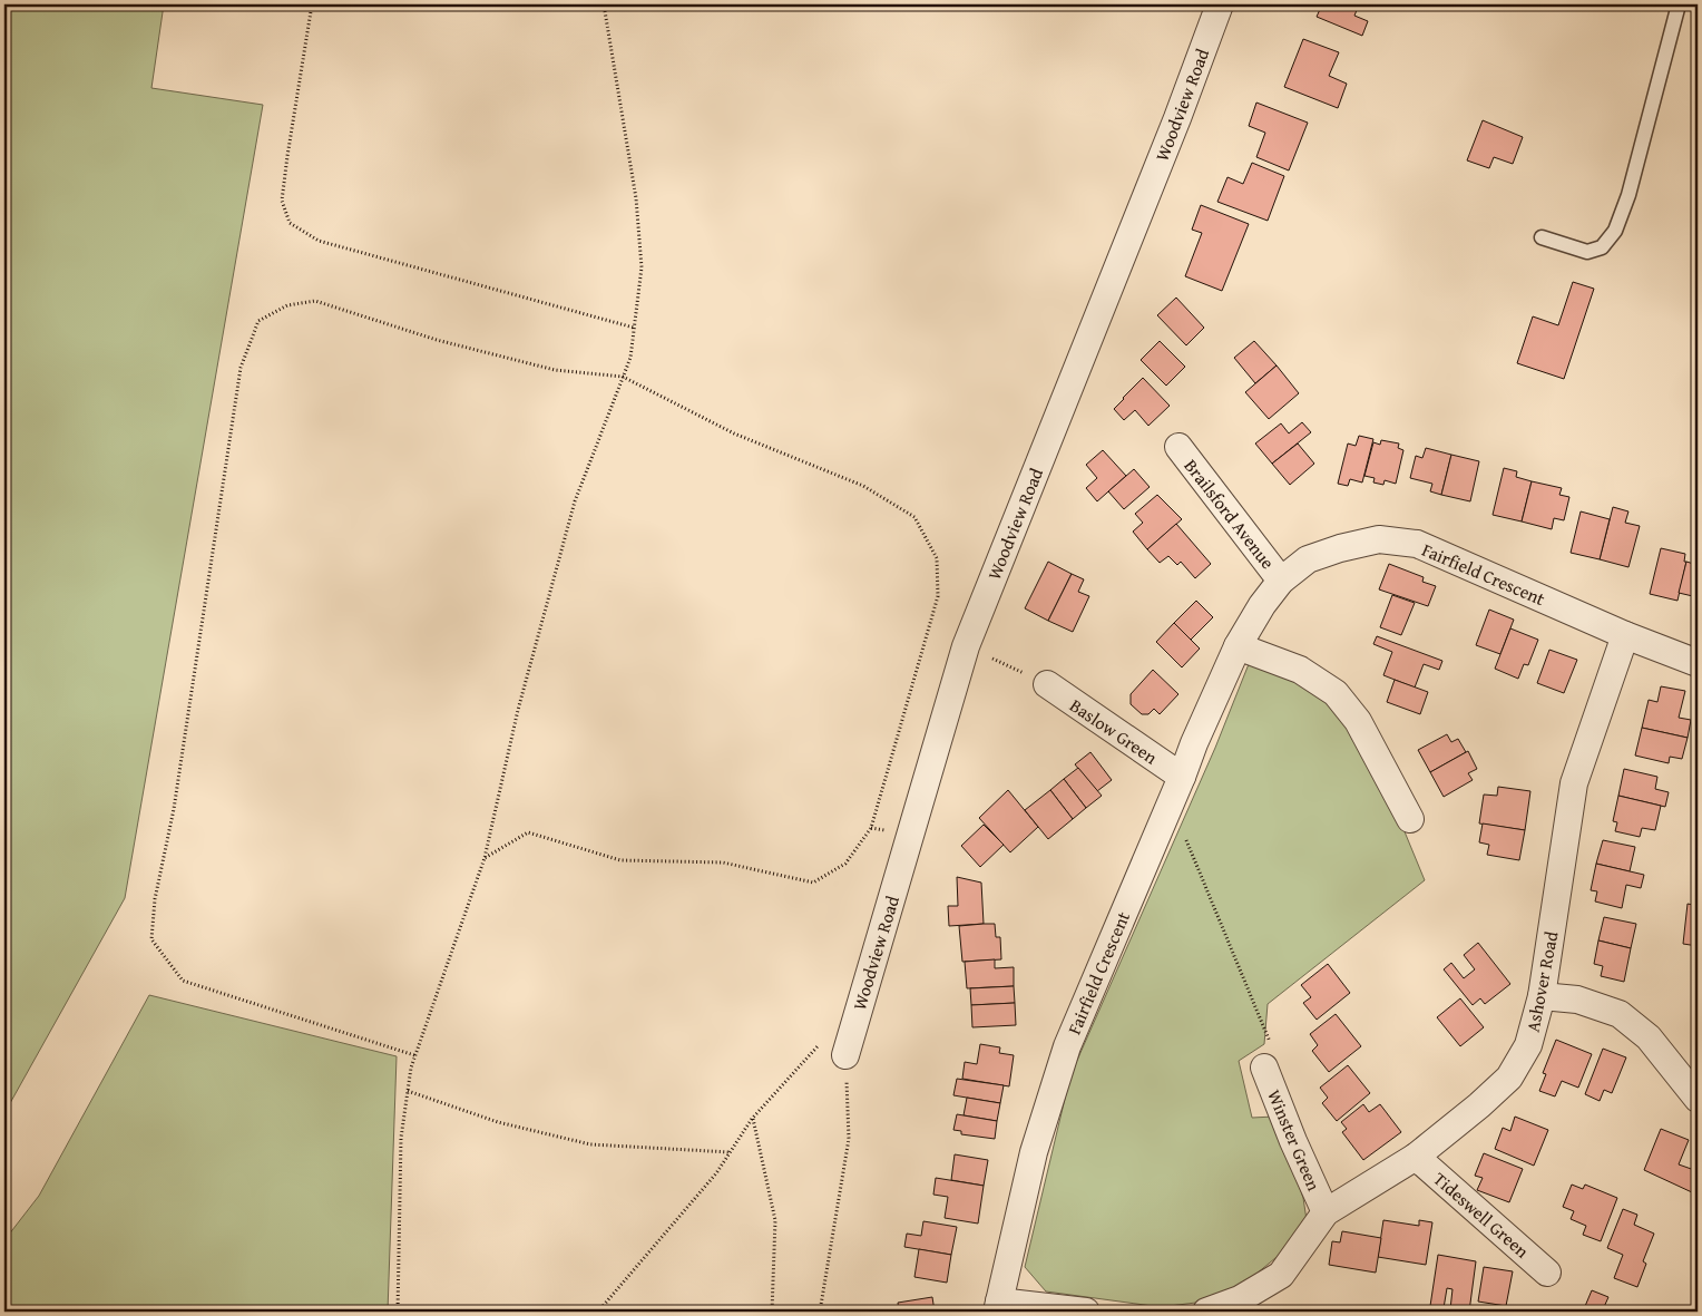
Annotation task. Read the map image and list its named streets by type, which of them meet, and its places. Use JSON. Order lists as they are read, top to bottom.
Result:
{
  "streets": {
    "street": [
      "Woodview Road",
      "Brailsford Avenue",
      "Fairfield Crescent",
      "Baslow Green",
      "Ashover Road",
      "Winster Green",
      "Tideswell Green"
    ]
  },
  "crossings": [
    ["Brailsford Avenue", "Fairfield Crescent"],
    ["Fairfield Crescent", "Baslow Green"],
    ["Fairfield Crescent", "Ashover Road"],
    ["Ashover Road", "Winster Green"],
    ["Ashover Road", "Tideswell Green"]
  ]
}
